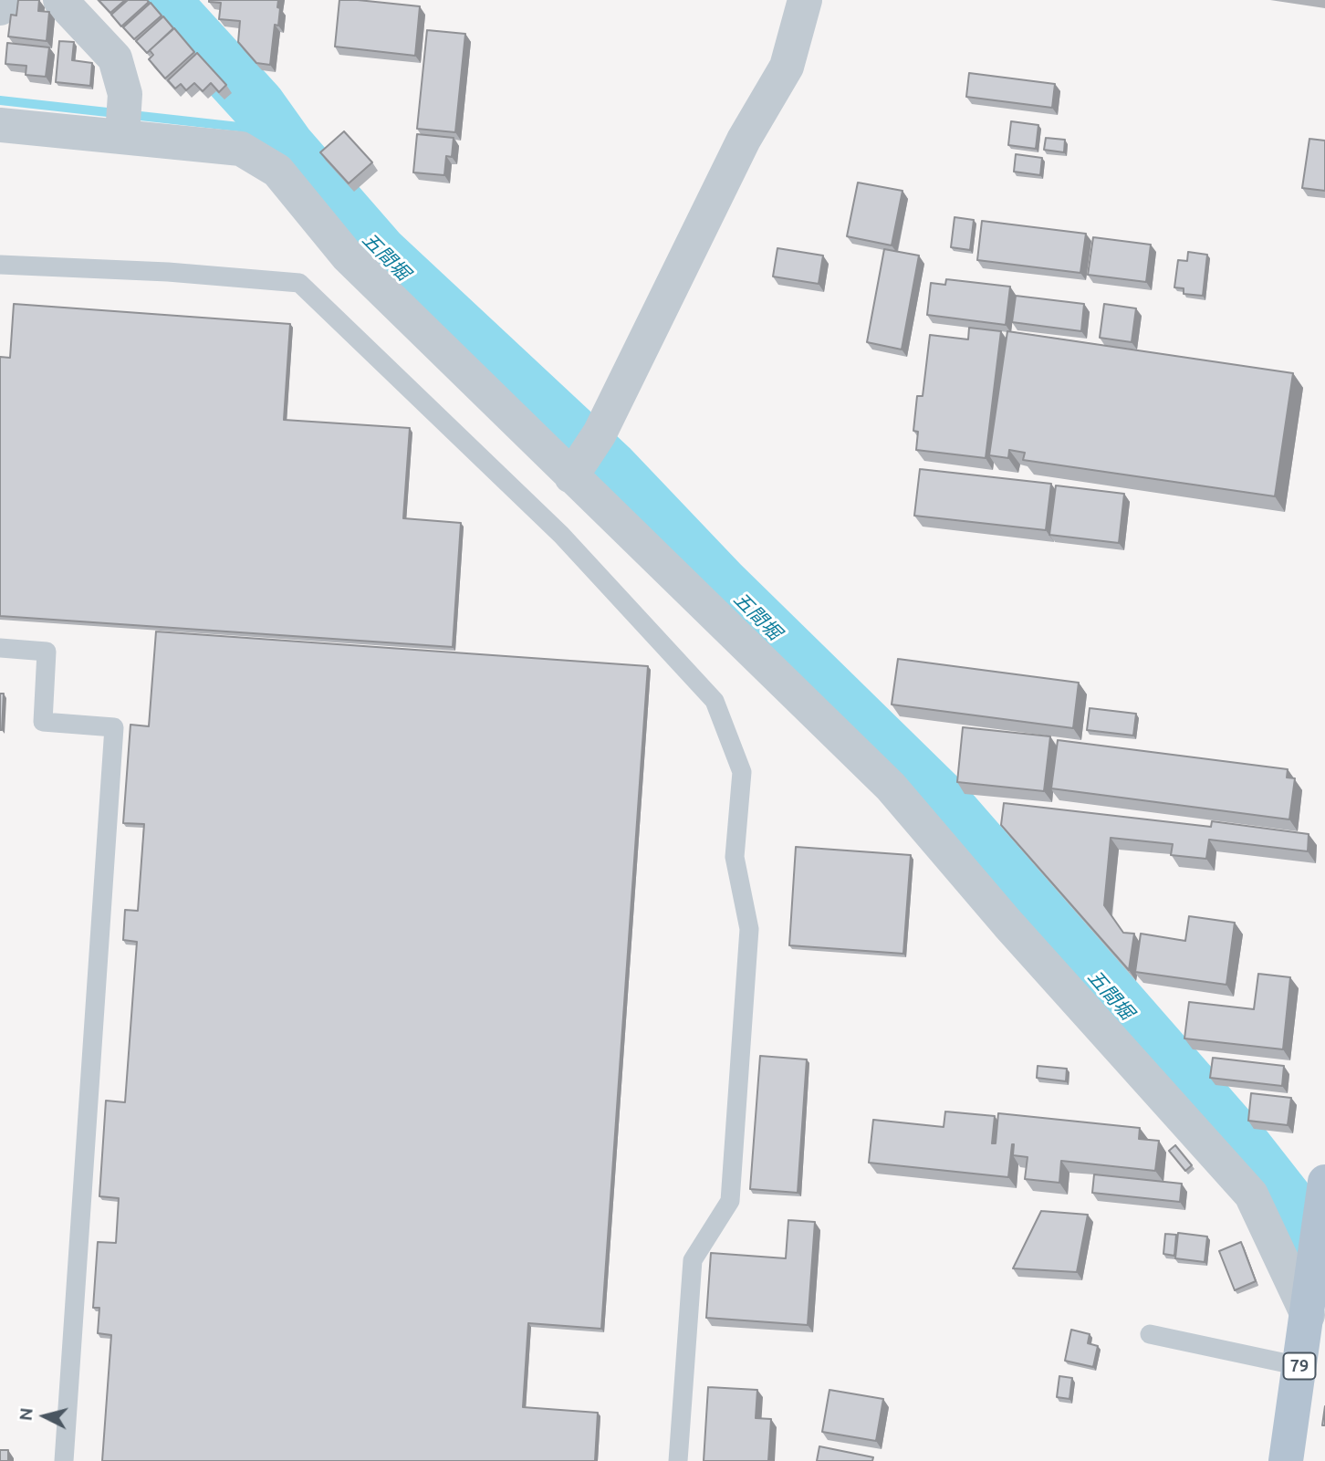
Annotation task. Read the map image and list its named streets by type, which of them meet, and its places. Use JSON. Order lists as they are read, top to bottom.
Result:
{
  "streets": {
    "main road": ["79"]
  },
  "water": ["五間堀"],
  "north": "left"
}
